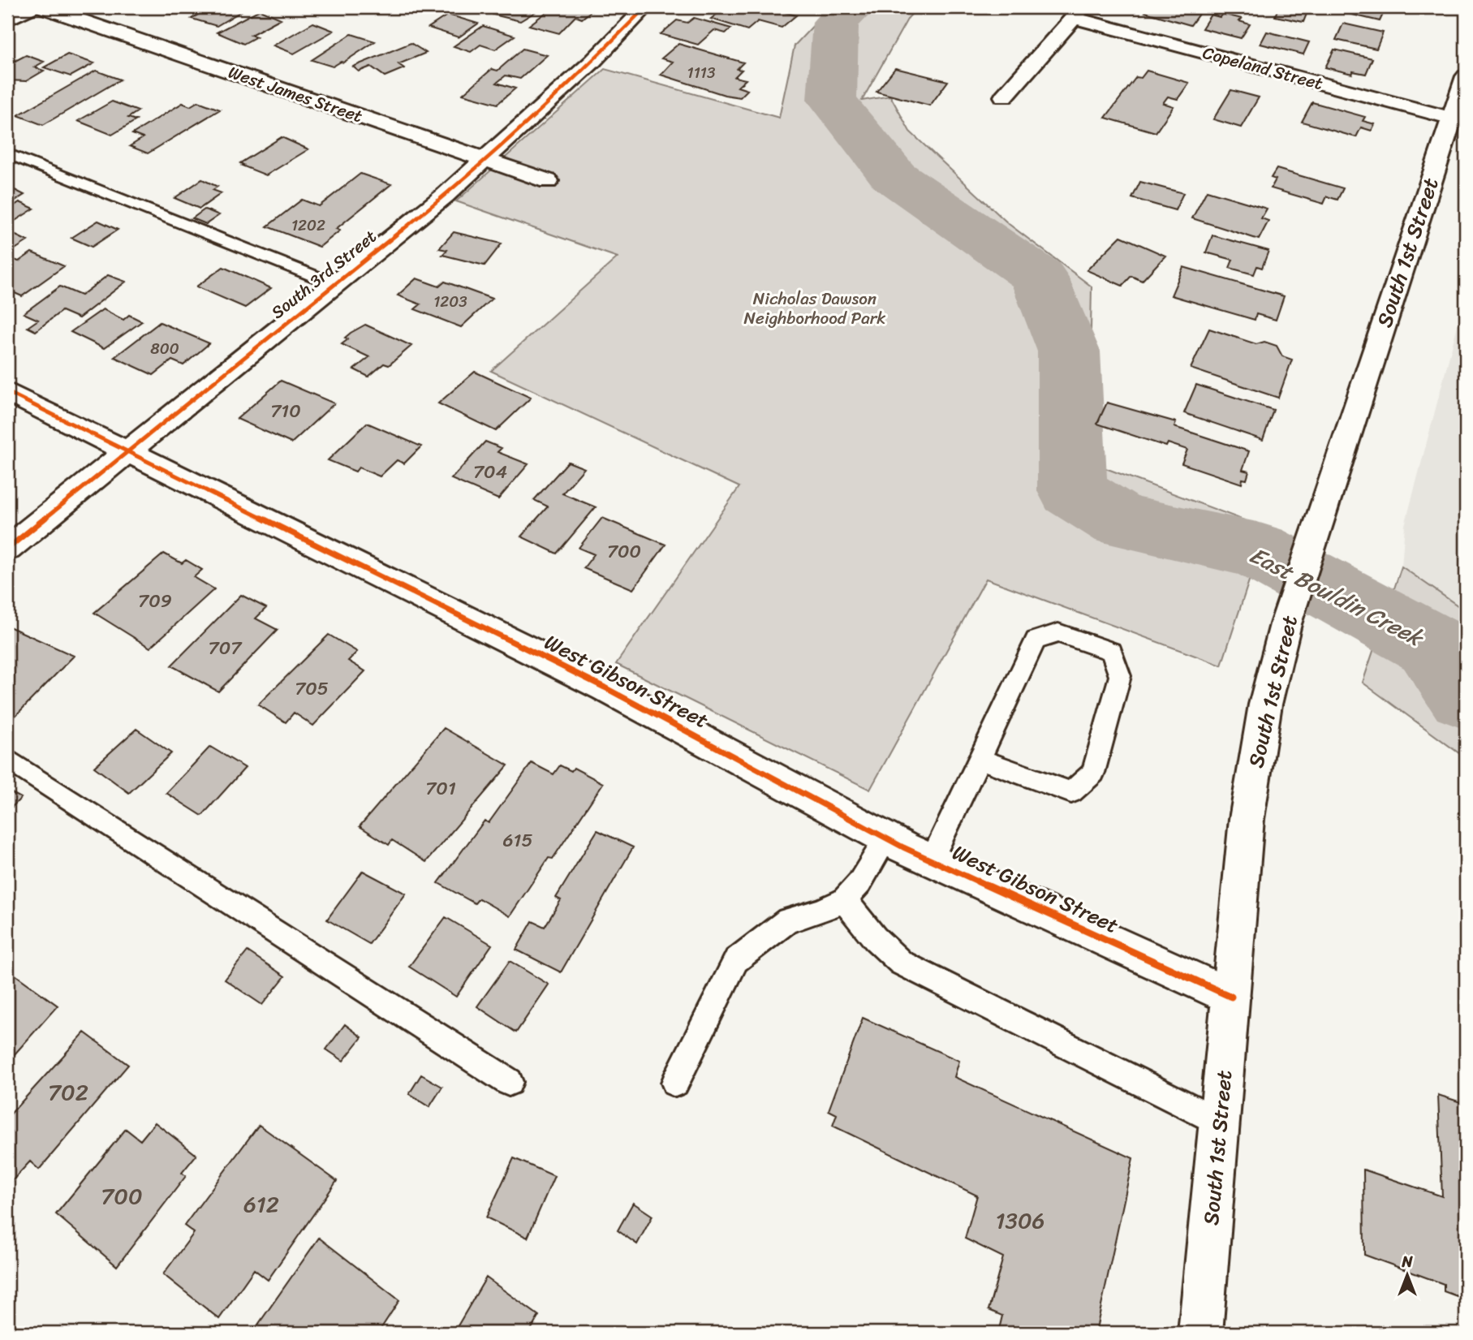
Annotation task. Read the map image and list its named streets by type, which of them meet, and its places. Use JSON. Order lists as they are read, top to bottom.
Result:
{
  "streets": {
    "street": [
      "Copeland Street",
      "West James Street",
      "South 1st Street",
      "South 3rd Street",
      "West Gibson Street"
    ]
  },
  "crossings": [
    ["Copeland Street", "South 1st Street"],
    ["West James Street", "South 3rd Street"],
    ["South 1st Street", "West Gibson Street"],
    ["South 3rd Street", "West Gibson Street"]
  ],
  "water": ["East Bouldin Creek"],
  "parks": ["Nicholas Dawson Neighborhood Park"],
  "house_numbers": [
    "1113",
    "1202",
    "1203",
    "800",
    "710",
    "704",
    "700",
    "709",
    "707",
    "705",
    "701",
    "615",
    "702",
    "700",
    "612",
    "1306"
  ],
  "north": "top"
}
